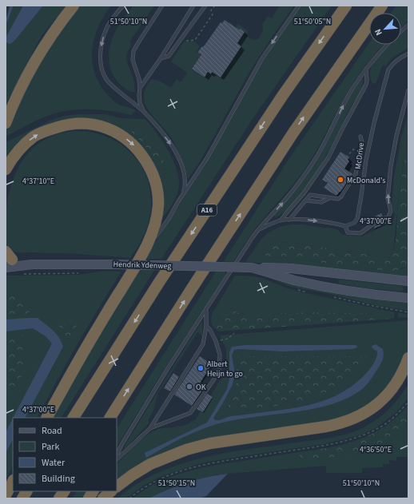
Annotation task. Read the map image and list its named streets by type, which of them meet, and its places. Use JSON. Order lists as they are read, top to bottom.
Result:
{
  "streets": {
    "highway": ["A16"],
    "main road": ["Hendrik Ydenweg"],
    "lane": ["McDrive"]
  },
  "places": ["McDonald's", "Albert Heijn to go", "OK"],
  "legend": [
    "Road",
    "Park",
    "Water",
    "Building"
  ],
  "north": "bottom left",
  "coordinates": [
    "51°50'05\"N",
    "51°50'10\"N",
    "4°37'10\"E",
    "4°37'00\"E",
    "4°36'50\"E",
    "51°50'15\"N"
  ]
}
